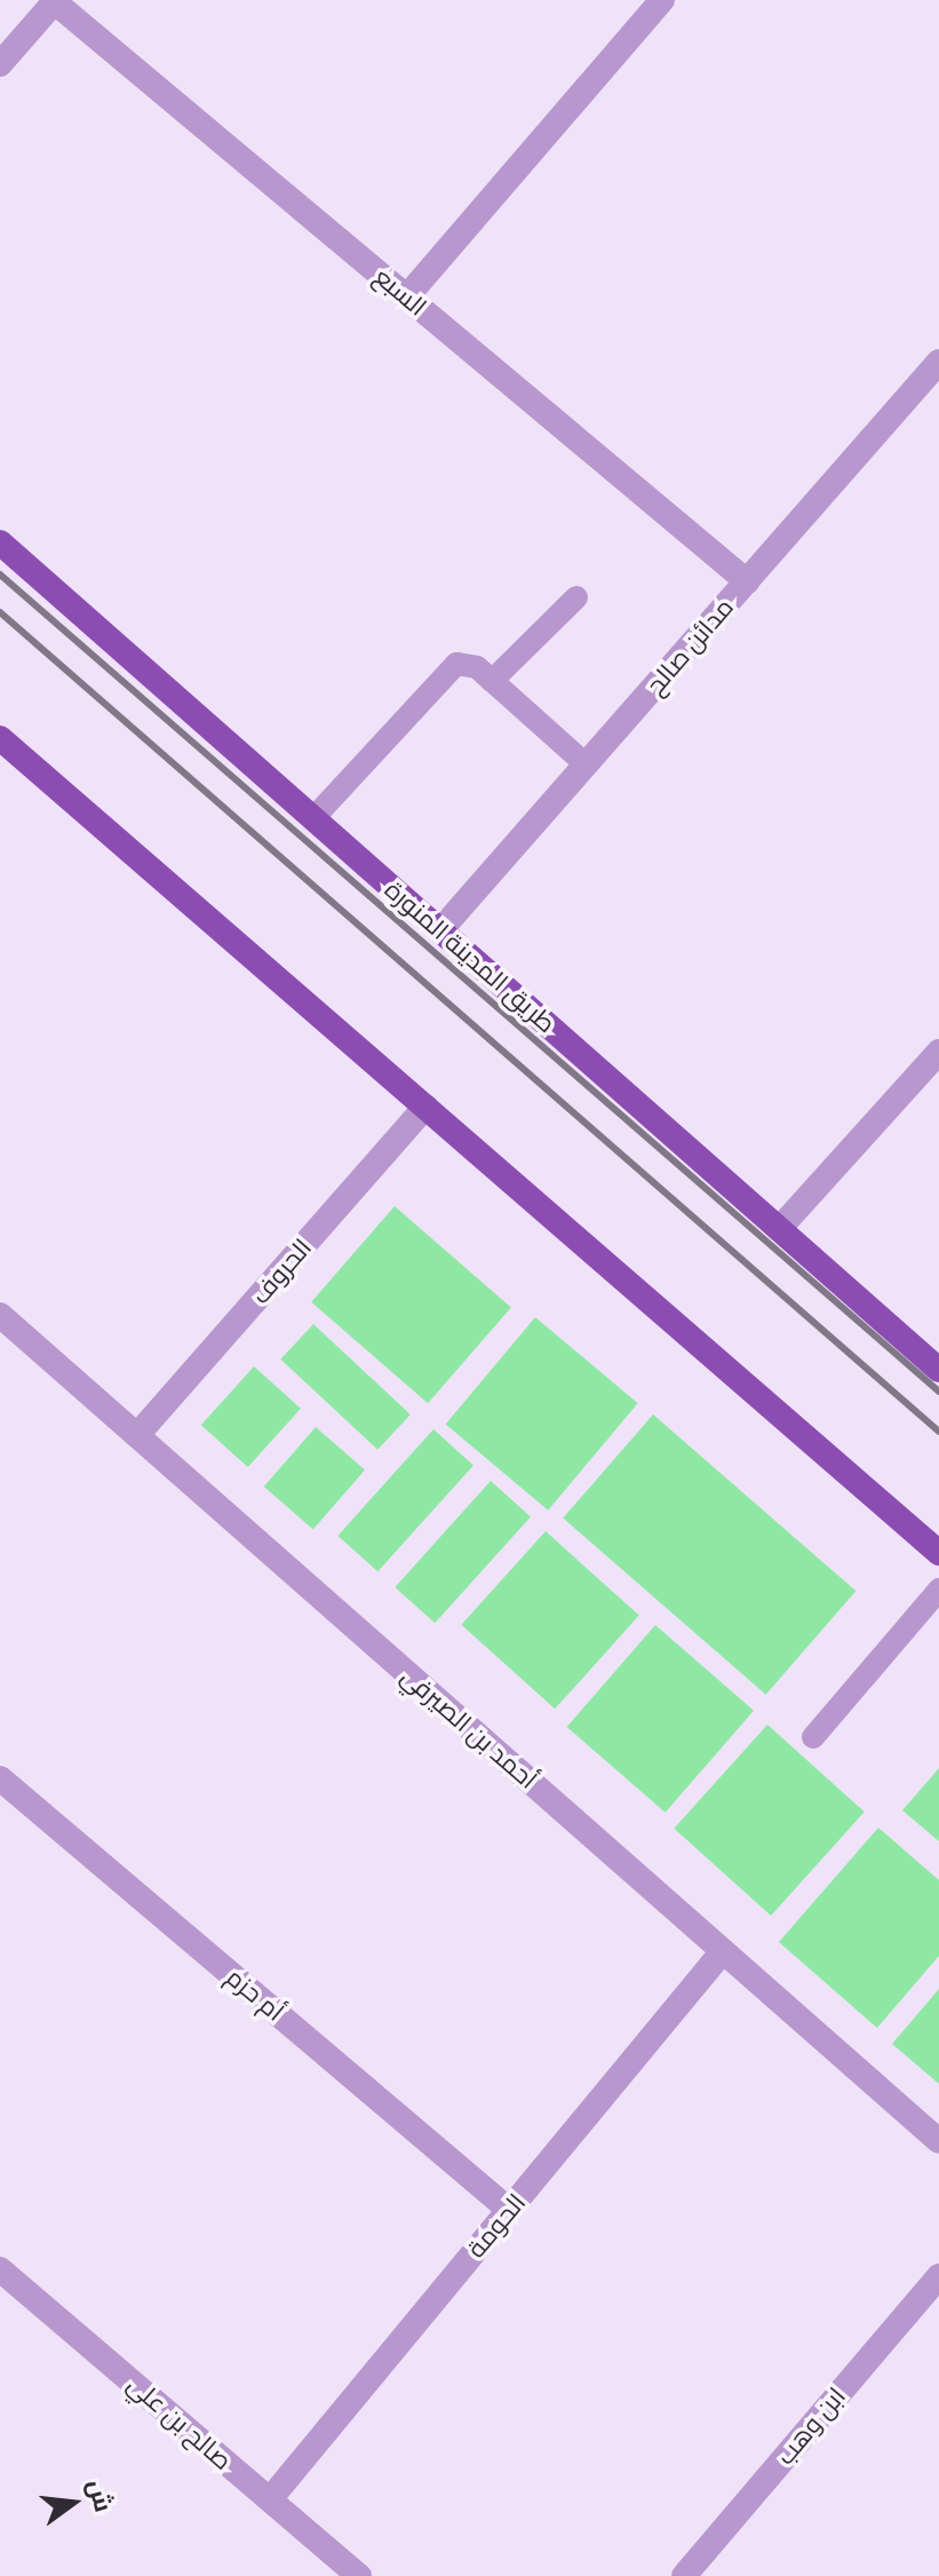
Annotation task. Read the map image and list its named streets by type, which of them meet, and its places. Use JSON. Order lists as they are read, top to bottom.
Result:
{
  "streets": {
    "main road": ["طريق المدينة المنورة"],
    "street": [
      "السبع",
      "مدائن صالح",
      "الحروف",
      "أحمد بن الصيرفي",
      "أم حزم",
      "الحومة",
      "صالح بن علي",
      "ابن وهب"
    ]
  },
  "crossings": [
    ["السبع", "مدائن صالح"],
    ["مدائن صالح", "طريق المدينة المنورة"],
    ["الحروف", "أحمد بن الصيرفي"],
    ["أحمد بن الصيرفي", "الحومة"],
    ["أم حزم", "الحومة"],
    ["الحومة", "صالح بن علي"]
  ],
  "north": "right"
}
